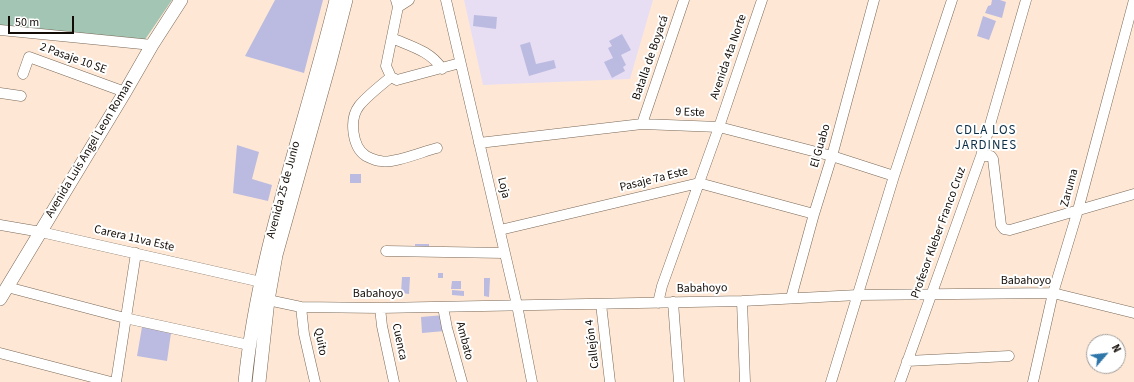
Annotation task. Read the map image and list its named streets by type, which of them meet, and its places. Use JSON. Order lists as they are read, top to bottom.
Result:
{
  "streets": {
    "main road": ["Avenida Luis Angel Leon Roman", "Avenida 25 de Junio"],
    "street": [
      "Avenida 4ta Norte",
      "Batalla de Boyacá",
      "2 Pasaje 10 SE",
      "9 Este",
      "El Guabo",
      "Pasaje 7a Este",
      "Loja",
      "Zaruma",
      "Profesor Kleber Franco Cruz",
      "Carera 11va Este",
      "Babahoyo",
      "Ambato",
      "Quito",
      "Cuenca",
      "Callejón 4"
    ]
  },
  "crossings": [
    ["Avenida 4ta Norte", "9 Este"],
    ["Avenida 4ta Norte", "Pasaje 7a Este"],
    ["Avenida 4ta Norte", "Babahoyo"],
    ["Batalla de Boyacá", "9 Este"],
    ["2 Pasaje 10 SE", "Avenida Luis Angel Leon Roman"],
    ["9 Este", "El Guabo"],
    ["9 Este", "Loja"],
    ["El Guabo", "Pasaje 7a Este"],
    ["El Guabo", "Babahoyo"],
    ["Avenida Luis Angel Leon Roman", "Carera 11va Este"],
    ["Pasaje 7a Este", "Loja"],
    ["Loja", "Babahoyo"],
    ["Zaruma", "Babahoyo"],
    ["Avenida 25 de Junio", "Carera 11va Este"],
    ["Avenida 25 de Junio", "Babahoyo"],
    ["Profesor Kleber Franco Cruz", "Babahoyo"],
    ["Babahoyo", "Ambato"],
    ["Babahoyo", "Quito"],
    ["Babahoyo", "Cuenca"],
    ["Babahoyo", "Callejón 4"]
  ],
  "districts": ["CDLA LOS JARDINES"],
  "scale_bar": "50 m",
  "north": "top right"
}
